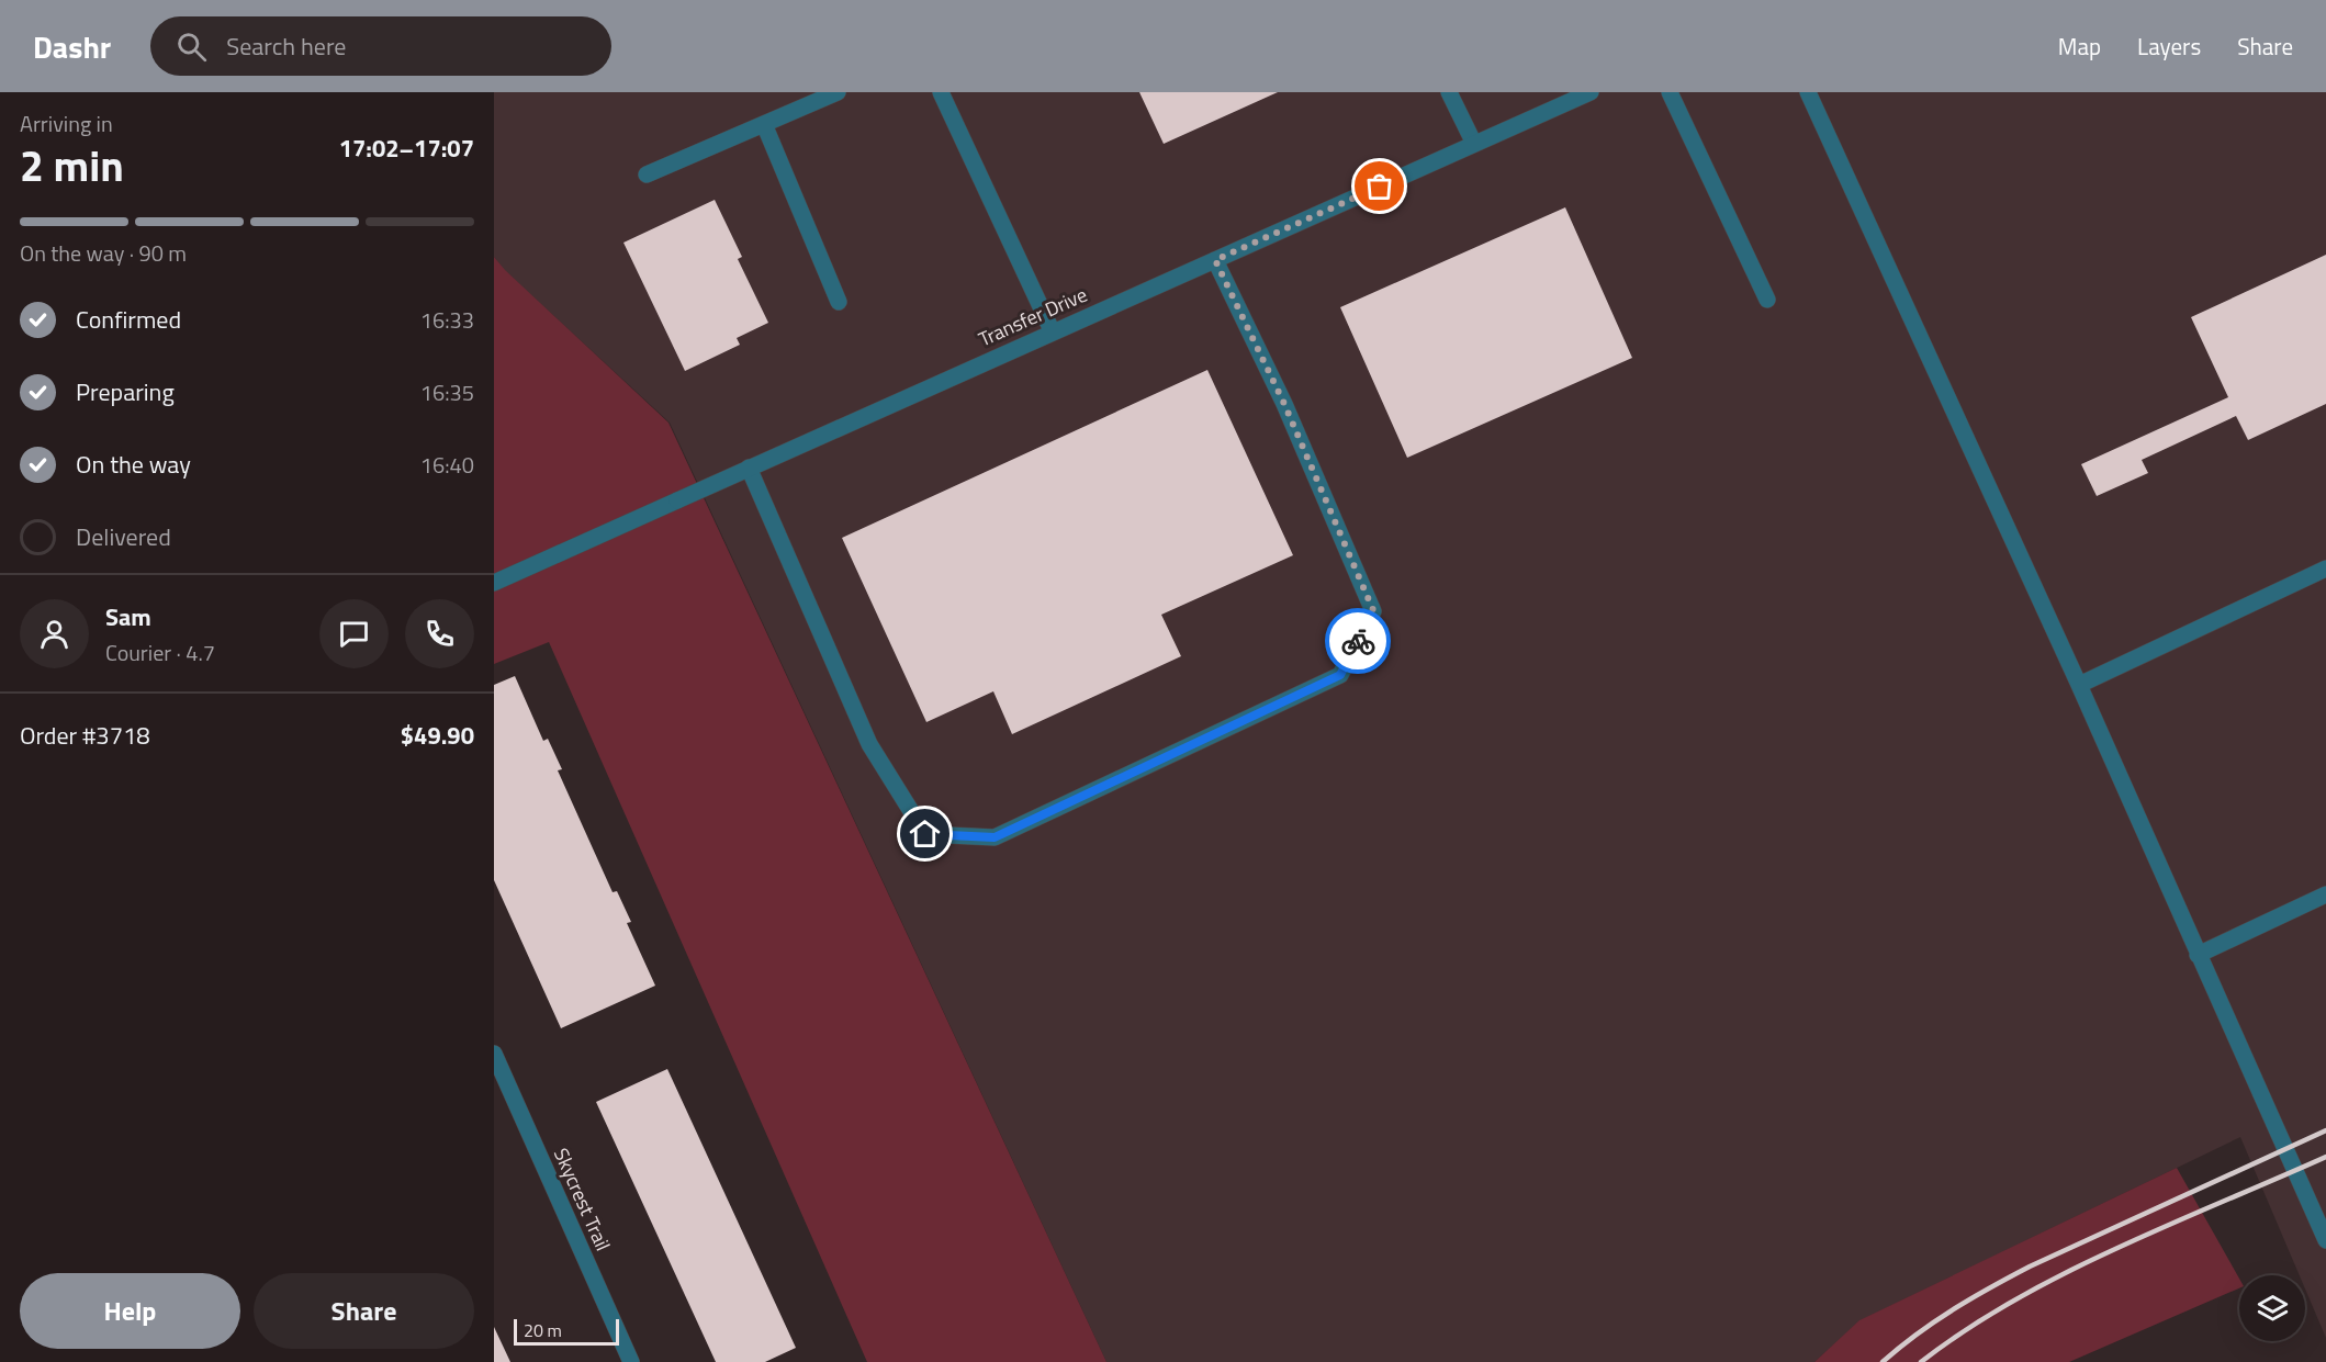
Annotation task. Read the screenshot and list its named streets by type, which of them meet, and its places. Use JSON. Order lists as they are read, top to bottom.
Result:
{
  "streets": {
    "street": ["Transfer Drive", "Skycrest Trail"]
  },
  "scale_bar": "20 m",
  "page": {
    "header": "Dashr",
    "search": "Search here",
    "nav": ["Map", "Layers", "Share"],
    "heading": ["2 min", "Arriving in", "17:02–17:07"],
    "panel": [
      "Sam",
      "Courier · 4.7",
      "Order #3718",
      "$49.90"
    ],
    "bar": "On the way · 90 m",
    "list": [
      ["Confirmed", "16:33"],
      ["Preparing", "16:35"],
      ["On the way", "16:40"],
      "Delivered"
    ],
    "buttons": ["Help", "Share"],
    "scale": "20 m"
  }
}
